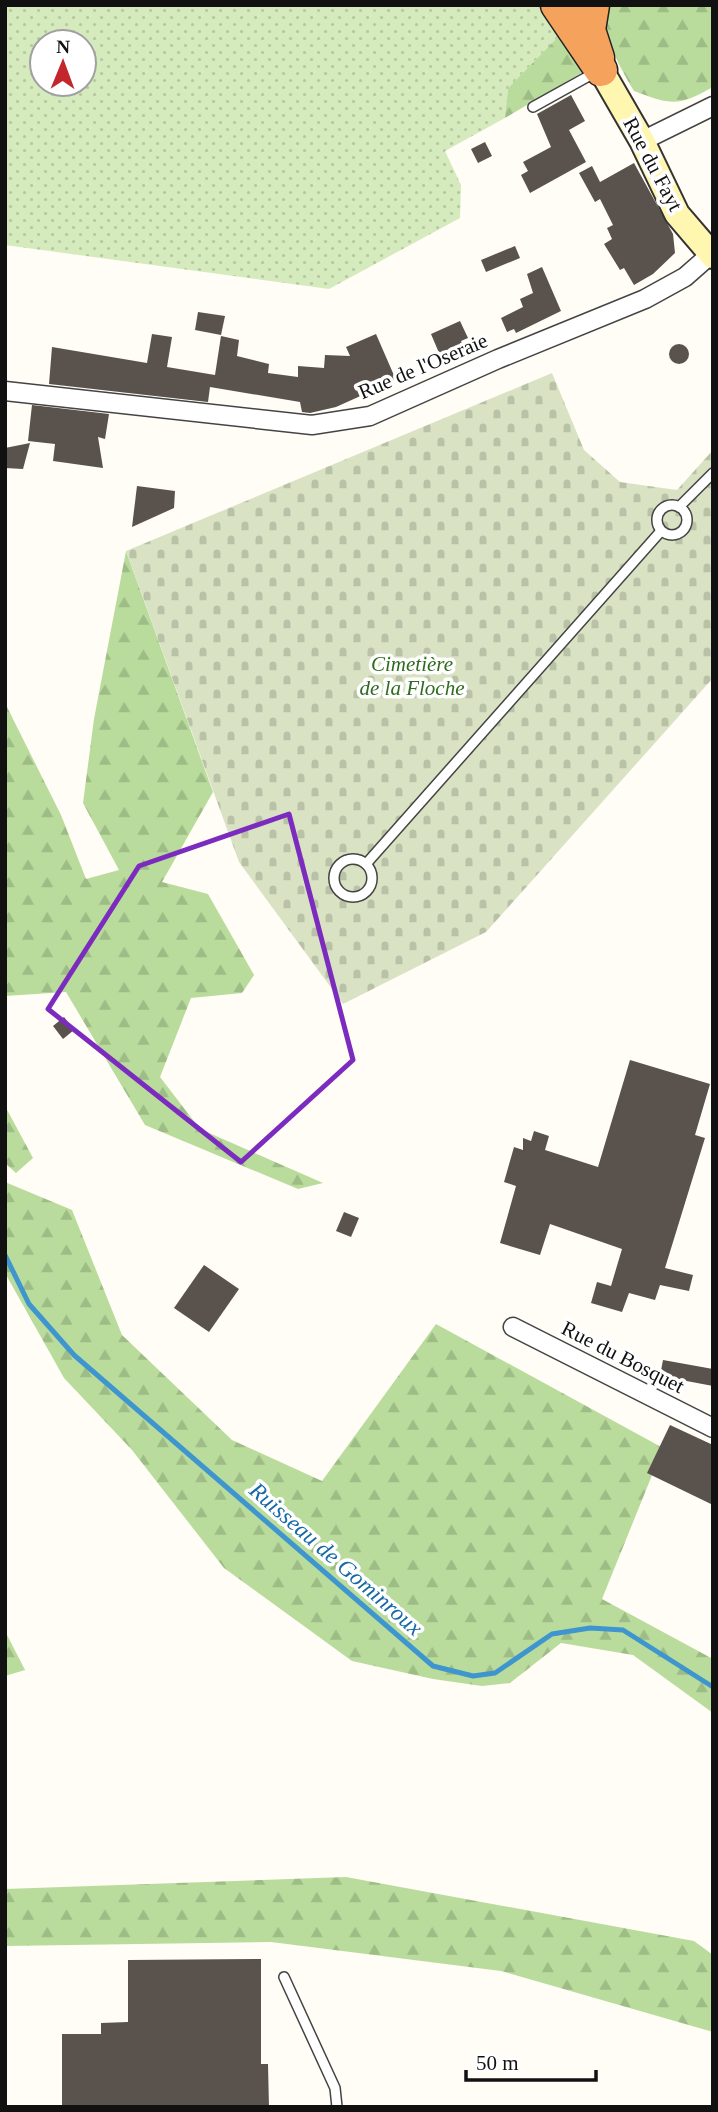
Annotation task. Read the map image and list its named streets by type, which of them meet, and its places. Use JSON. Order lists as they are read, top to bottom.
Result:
{
  "streets": {
    "street": ["Rue du Fayt", "Rue de l'Oseraie", "Rue du Bosquet"]
  },
  "crossings": [
    ["Rue du Fayt", "Rue de l'Oseraie"]
  ],
  "water": ["Ruisseau de Gominroux"],
  "parks": ["Cimetière de la Floche"],
  "scale_bar": "50 m",
  "north": "top"
}
